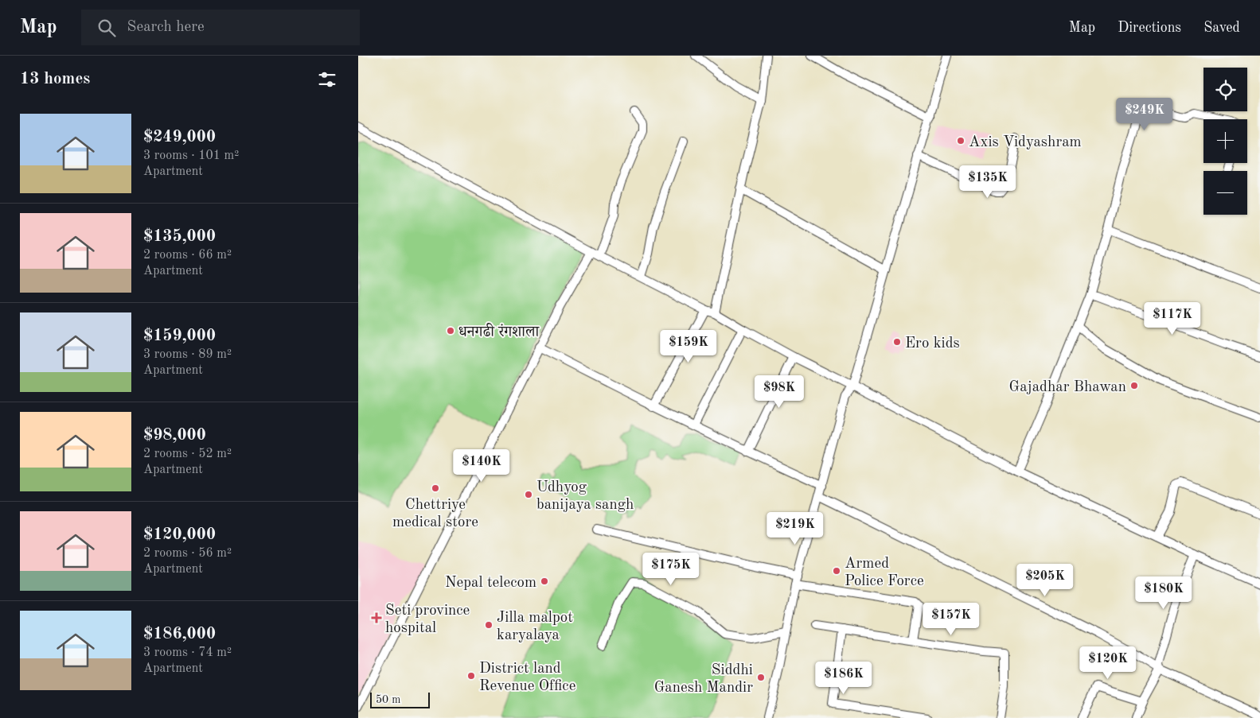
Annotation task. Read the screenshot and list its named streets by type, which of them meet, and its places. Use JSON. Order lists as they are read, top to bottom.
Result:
{
  "places": {
    "other": [
      "Axis Vidyashram",
      "धनगढी रंगशाला",
      "Ero kids",
      "Gajadhar Bhawan",
      "Chettriye medical store",
      "Udhyog banijaya sangh",
      "Armed Police Force",
      "Nepal telecom",
      "Jilla malpot karyalaya",
      "District land Revenue Office",
      "Siddhi Ganesh Mandir"
    ],
    "health": ["Seti province hospital"]
  },
  "scale_bar": "50 m",
  "page": {
    "header": "Map",
    "search": "Search here",
    "nav": ["Map", "Directions", "Saved"],
    "heading": "13 homes",
    "map_buttons": ["+", "−"],
    "price": [
      "$249K",
      "$135K",
      "$117K",
      "$159K",
      "$98K",
      "$140K",
      "$219K",
      "$175K",
      "$205K",
      "$180K",
      "$157K",
      "$120K",
      "$186K"
    ],
    "list": [
      {
        "name": "$249,000",
        "note": "3 rooms · 101 m² · Apartment"
      },
      {
        "name": "$135,000",
        "note": "2 rooms · 66 m² · Apartment"
      },
      {
        "name": "$159,000",
        "note": "3 rooms · 89 m² · Apartment"
      },
      {
        "name": "$98,000",
        "note": "2 rooms · 52 m² · Apartment"
      },
      {
        "name": "$120,000",
        "note": "2 rooms · 56 m² · Apartment"
      },
      {
        "name": "$186,000",
        "note": "3 rooms · 74 m² · Apartment"
      }
    ],
    "scale": "50 m"
  }
}
